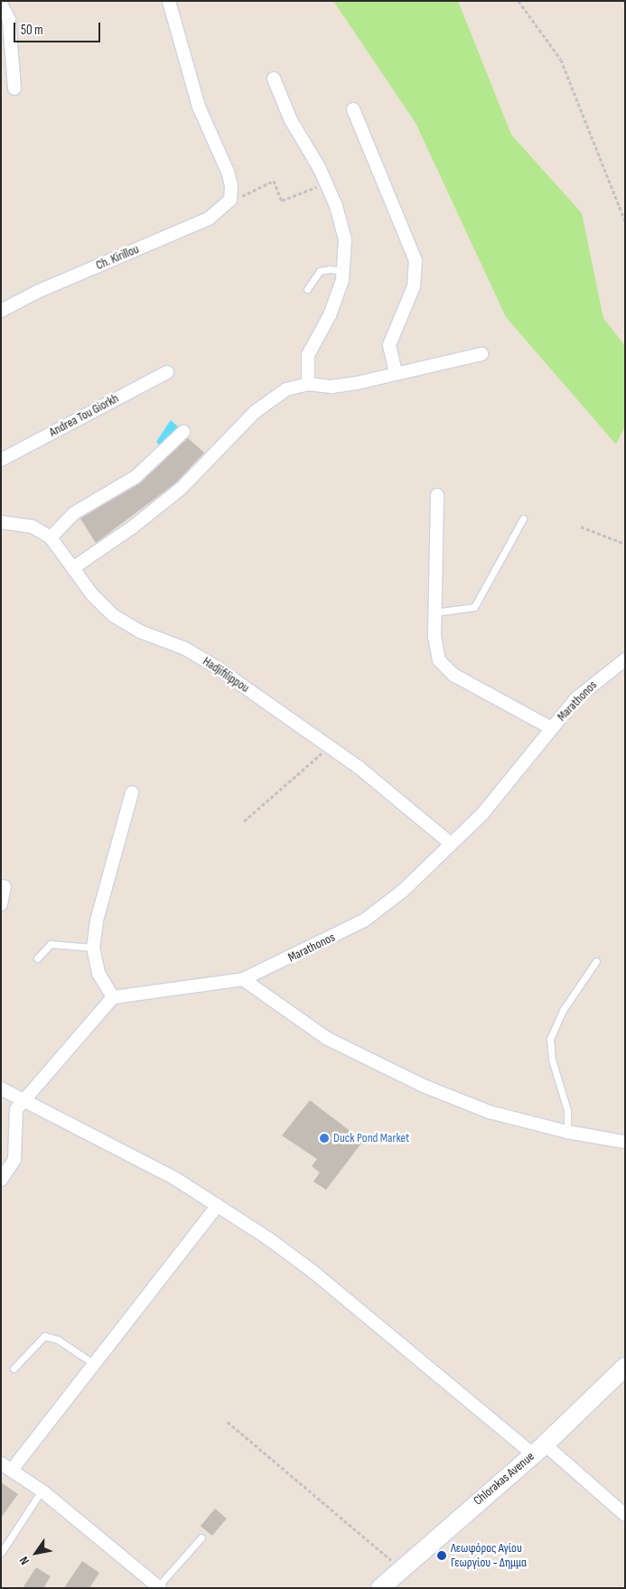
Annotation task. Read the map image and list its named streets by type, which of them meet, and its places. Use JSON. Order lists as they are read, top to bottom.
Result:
{
  "streets": {
    "main road": ["Chlorakas Avenue"],
    "street": [
      "Ch. Kirillou",
      "Andrea Tou Giorkh",
      "Hadjifilippou",
      "Marathonos"
    ]
  },
  "crossings": [
    ["Hadjifilippou", "Marathonos"]
  ],
  "places": ["Duck Pond Market", "Λεωφόρος Αγίου Γεωργίου - Δημμα"],
  "scale_bar": "50 m",
  "north": "bottom left"
}
